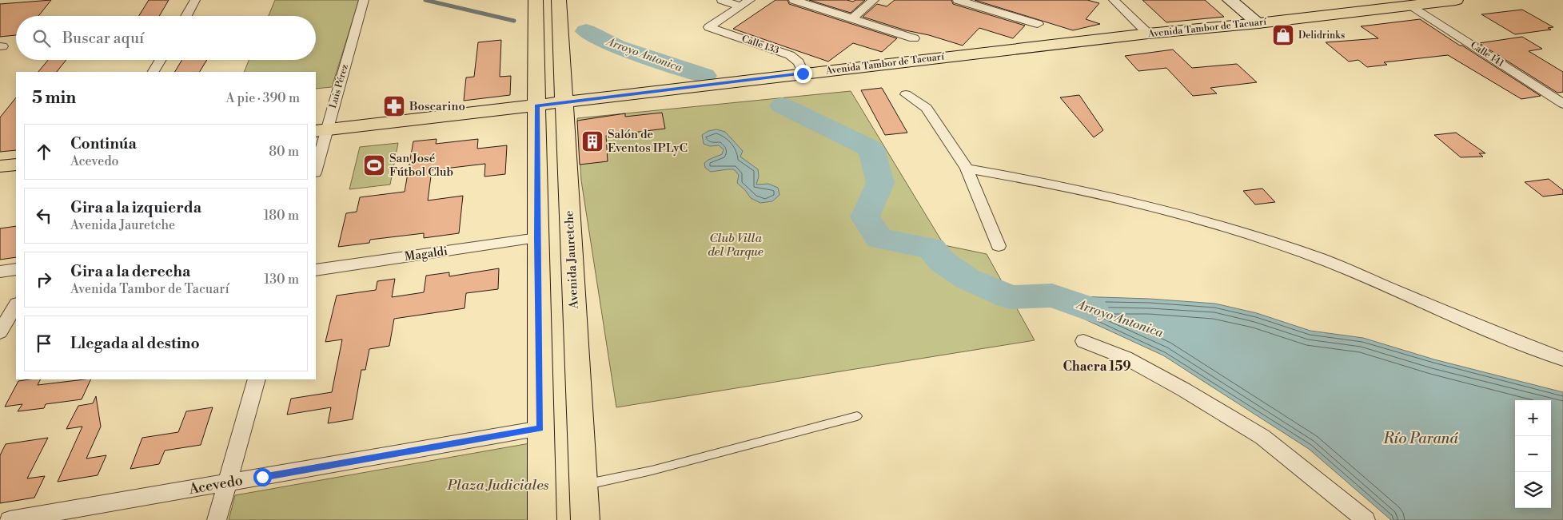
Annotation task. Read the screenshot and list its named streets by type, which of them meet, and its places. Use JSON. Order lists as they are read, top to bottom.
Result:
{
  "streets": {
    "main road": ["Avenida Tambor de Tacuarí", "Avenida Jauretche"],
    "street": [
      "Calle 133",
      "Calle 141",
      "Luis Pérez",
      "Magaldi",
      "Acevedo"
    ]
  },
  "crossings": [
    ["Avenida Tambor de Tacuarí", "Calle 133"],
    ["Avenida Tambor de Tacuarí", "Calle 141"],
    ["Avenida Tambor de Tacuarí", "Luis Pérez"],
    ["Avenida Tambor de Tacuarí", "Avenida Jauretche"]
  ],
  "districts": ["Chacra 159"],
  "water": ["Arroyo Antonica", "Río Paraná"],
  "parks": ["Club Villa del Parque", "Plaza Judiciales"],
  "places": {
    "shop": ["Delidrinks"],
    "pharmacy": ["Boscarino"],
    "building": ["Salón de Eventos IPLyC"],
    "sports": ["San José Fútbol Club"]
  },
  "page": {
    "search": "Buscar aquí",
    "heading": ["5 min", "A pie · 390 m"],
    "list": [
      ["Continúa", "Acevedo", "80 m"],
      ["Gira a la izquierda", "Avenida Jauretche", "180 m"],
      ["Gira a la derecha", "Avenida Tambor de Tacuarí", "130 m"],
      "Llegada al destino"
    ],
    "map_buttons": ["+", "−"]
  }
}
